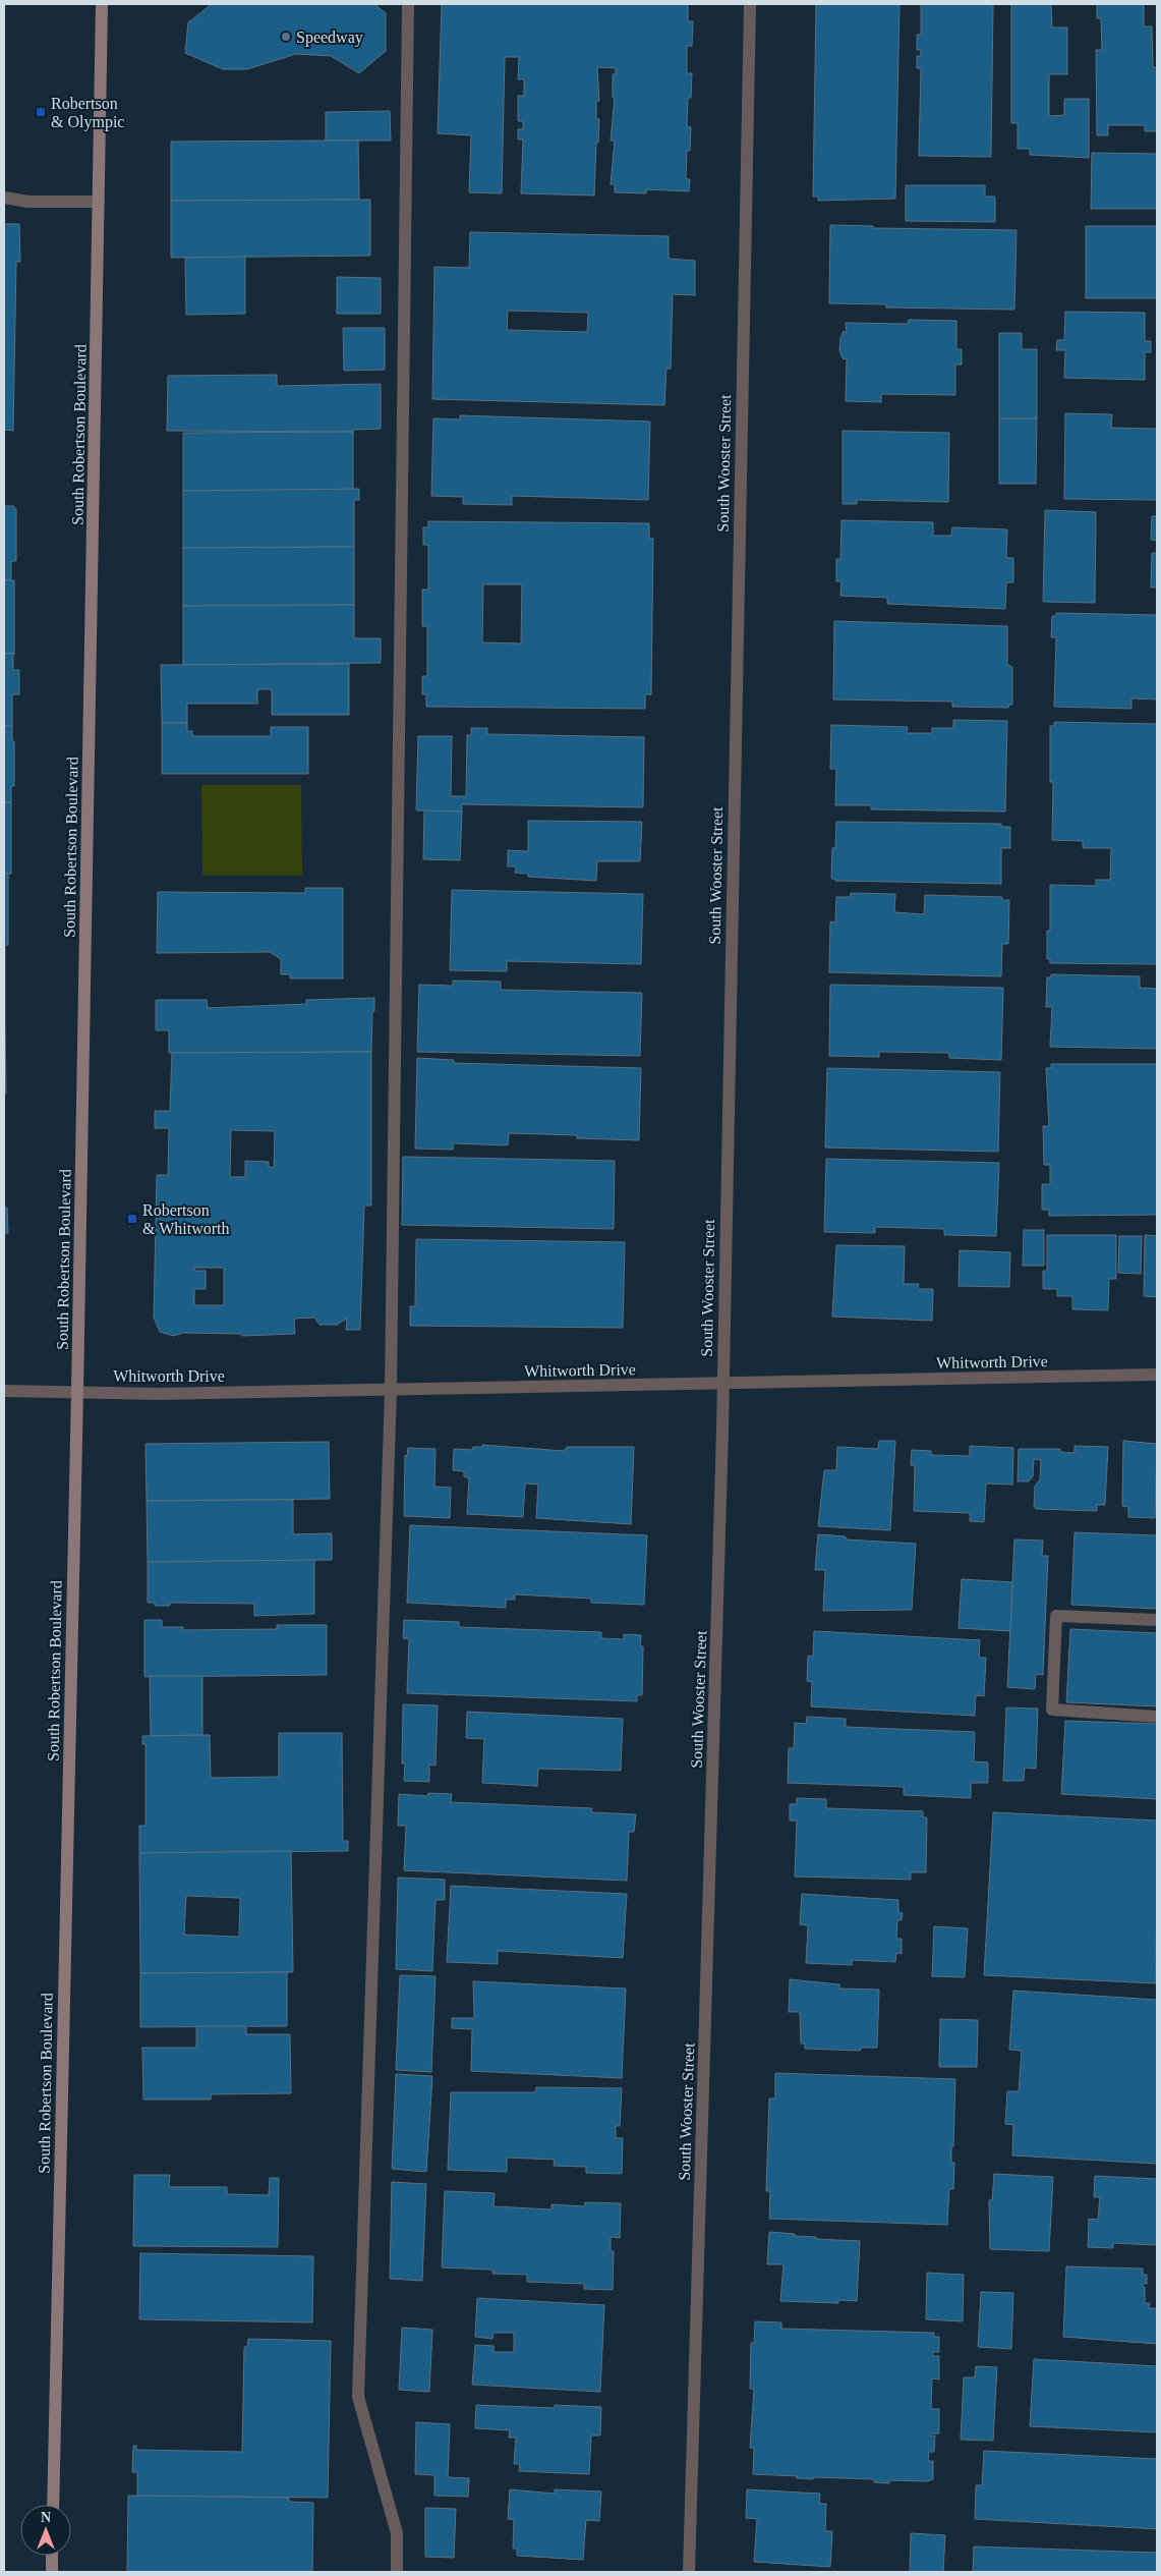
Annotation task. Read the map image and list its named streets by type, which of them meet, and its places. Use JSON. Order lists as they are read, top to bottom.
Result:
{
  "streets": {
    "main road": ["South Robertson Boulevard"],
    "street": ["South Wooster Street", "Whitworth Drive"]
  },
  "crossings": [
    ["South Robertson Boulevard", "Whitworth Drive"],
    ["South Wooster Street", "Whitworth Drive"]
  ],
  "places": {
    "other": ["Speedway"],
    "transit": ["Robertson & Olympic", "Robertson & Whitworth"]
  },
  "north": "top"
}
